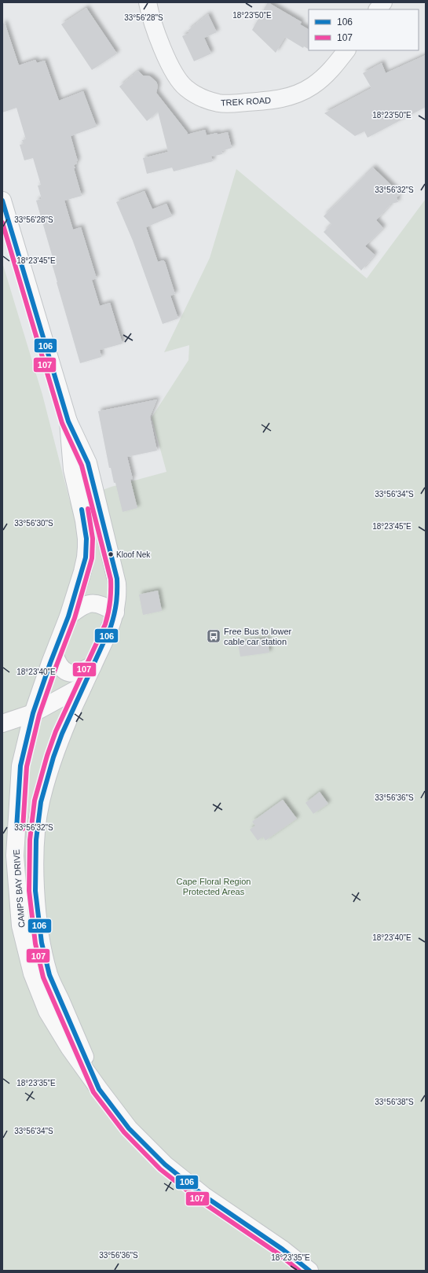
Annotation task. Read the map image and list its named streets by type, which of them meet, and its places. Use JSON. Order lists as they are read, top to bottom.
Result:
{
  "streets": {
    "main road": ["CAMPS BAY DRIVE"],
    "street": ["TREK ROAD"]
  },
  "parks": ["Cape Floral Region Protected Areas"],
  "places": {
    "other": ["Kloof Nek"],
    "bus stop": ["Free Bus to lower cable car station"]
  },
  "lines": ["transit line 106", "transit line 107"],
  "legend": ["106", "107"],
  "coordinates": [
    "18°23'50\"E",
    "33°56'28\"S",
    "33°56'32\"S",
    "18°23'45\"E",
    "33°56'34\"S",
    "33°56'30\"S",
    "18°23'40\"E",
    "33°56'36\"S",
    "18°23'35\"E",
    "33°56'38\"S"
  ]
}
